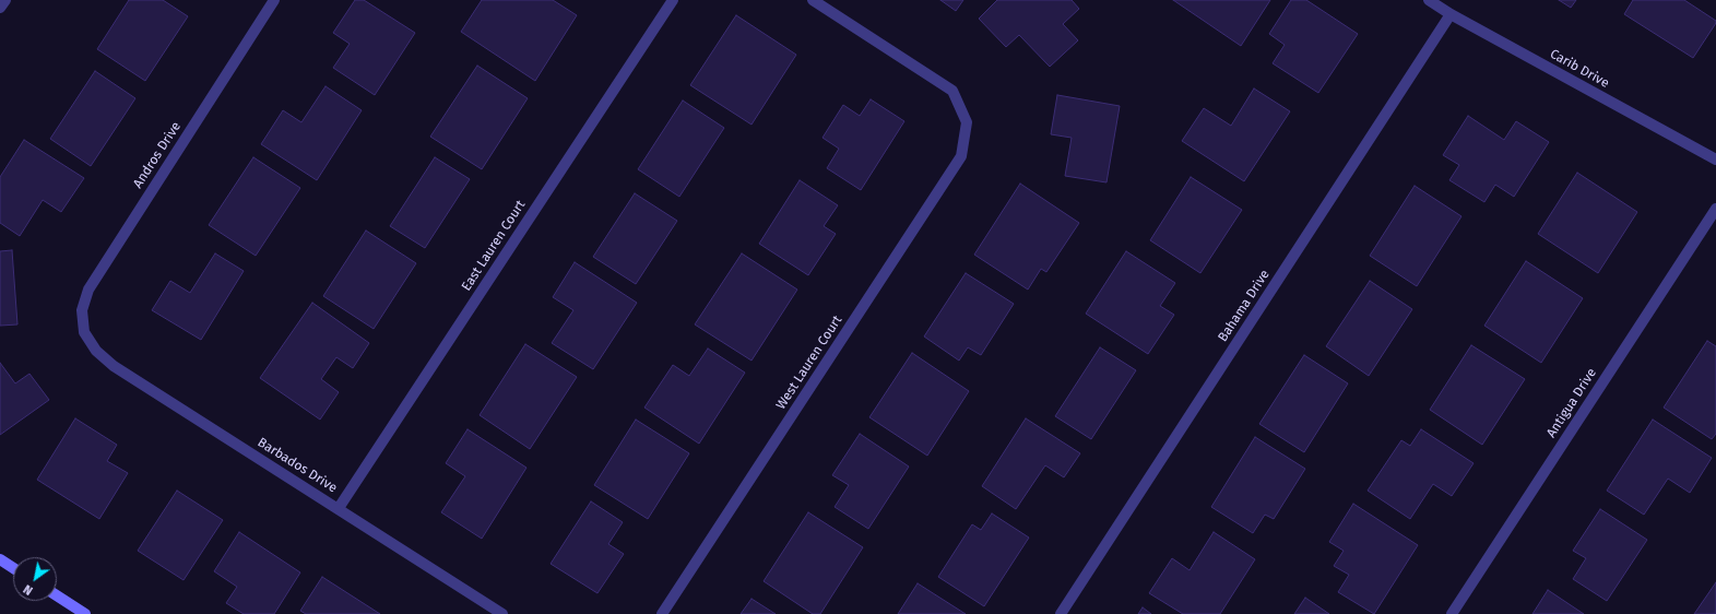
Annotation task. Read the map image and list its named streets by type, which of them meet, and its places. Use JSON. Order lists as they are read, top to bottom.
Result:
{
  "streets": {
    "street": [
      "Carib Drive",
      "Andros Drive",
      "East Lauren Court",
      "Bahama Drive",
      "West Lauren Court",
      "Antigua Drive",
      "Barbados Drive"
    ]
  },
  "crossings": [
    ["Carib Drive", "Bahama Drive"],
    ["Andros Drive", "Barbados Drive"],
    ["East Lauren Court", "Barbados Drive"]
  ],
  "north": "bottom left"
}
